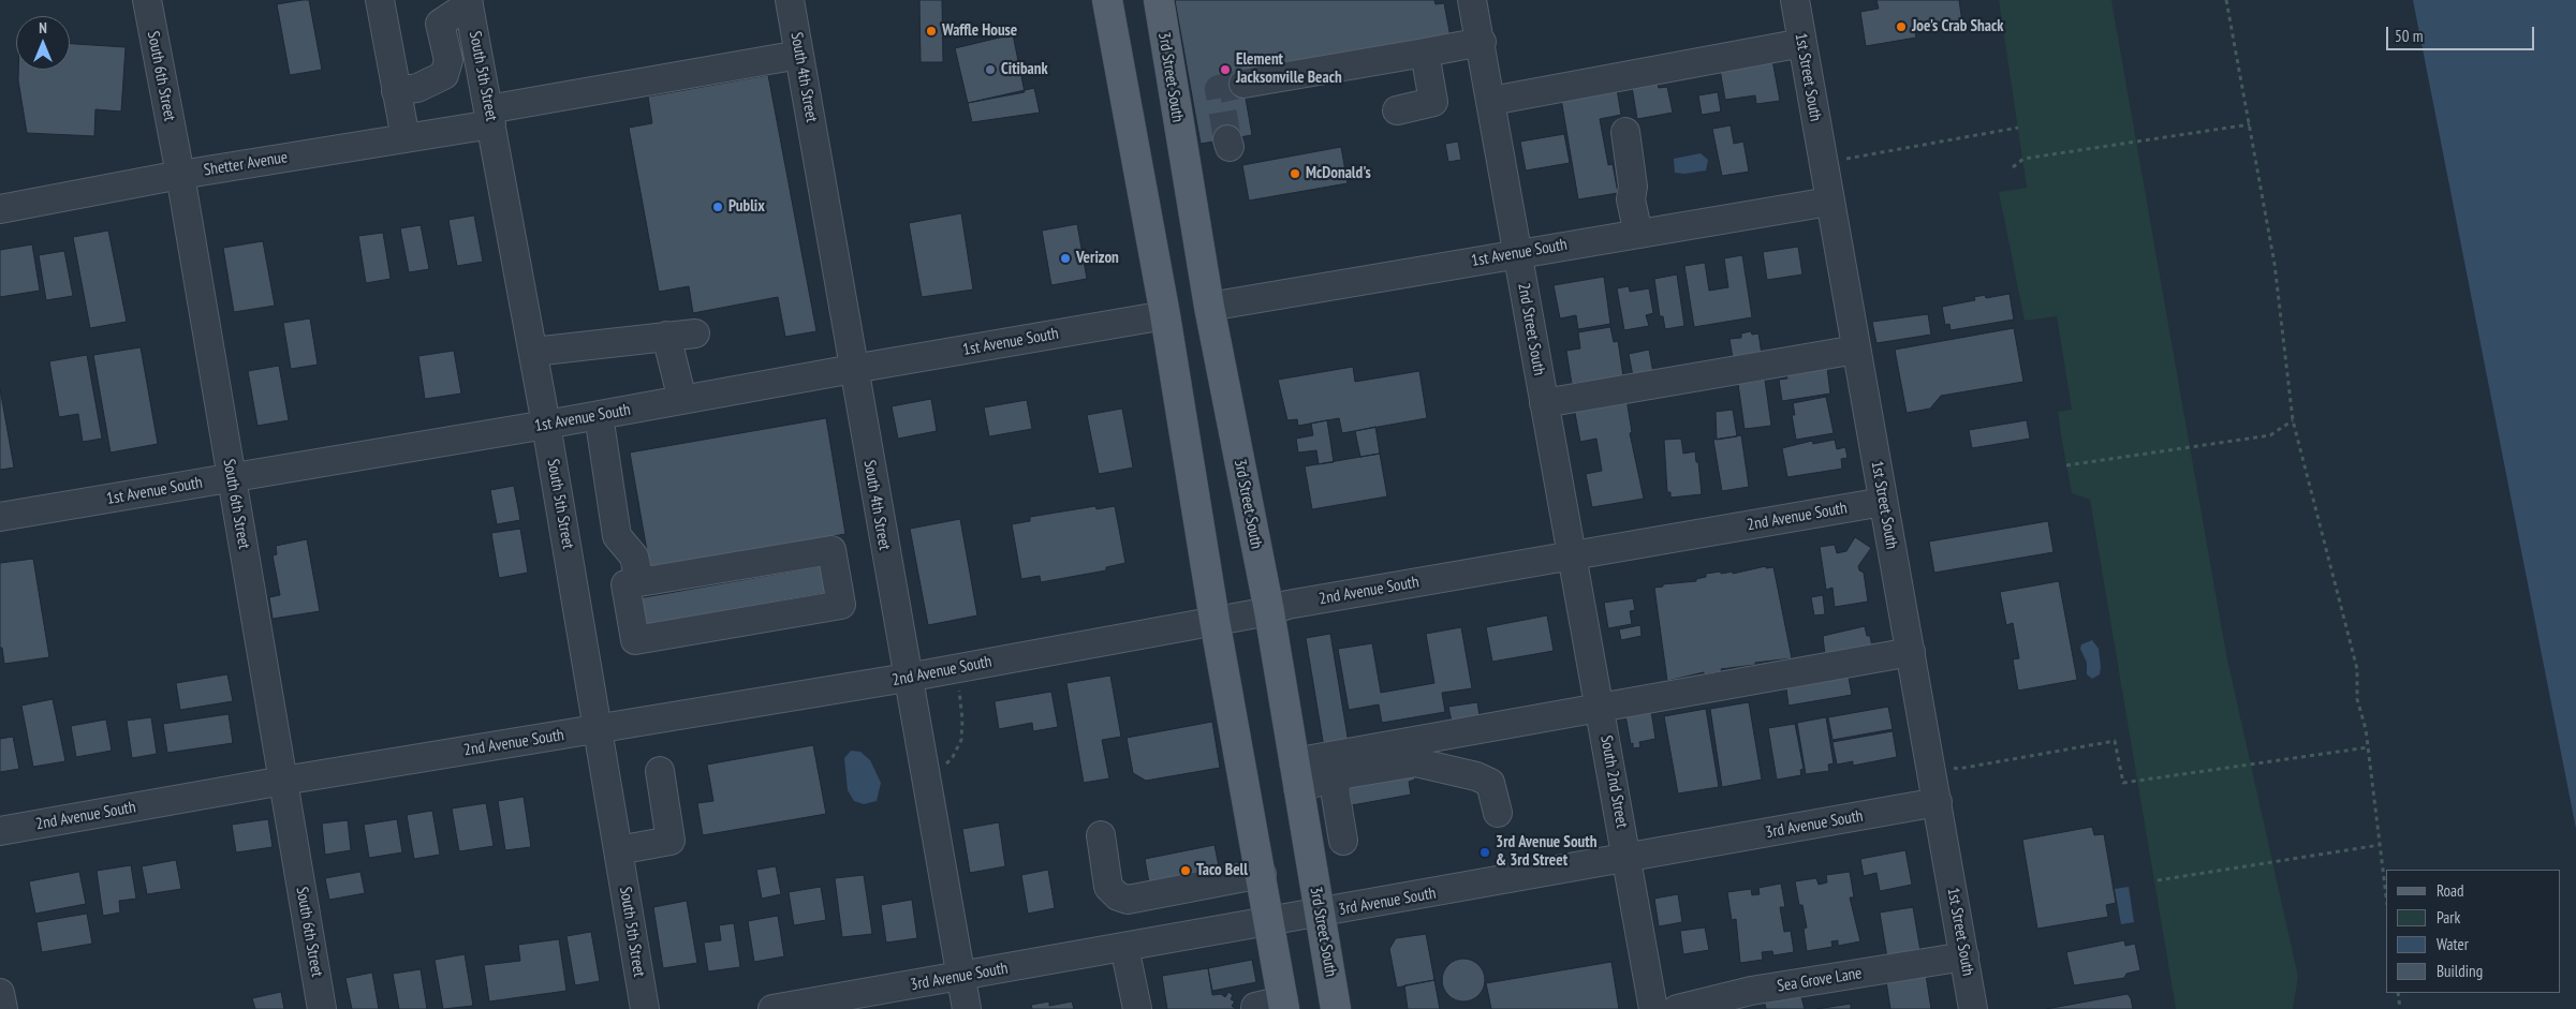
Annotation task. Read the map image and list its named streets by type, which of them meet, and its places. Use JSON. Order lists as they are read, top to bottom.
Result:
{
  "streets": {
    "main road": ["3rd Street South"],
    "street": [
      "South 6th Street",
      "South 5th Street",
      "South 4th Street",
      "1st Street South",
      "Shetter Avenue",
      "1st Avenue South",
      "2nd Street South",
      "2nd Avenue South",
      "South 2nd Street",
      "3rd Avenue South",
      "Sea Grove Lane"
    ]
  },
  "crossings": [
    ["South 6th Street", "Shetter Avenue"],
    ["South 6th Street", "1st Avenue South"],
    ["South 6th Street", "2nd Avenue South"],
    ["South 5th Street", "Shetter Avenue"],
    ["South 5th Street", "1st Avenue South"],
    ["South 5th Street", "2nd Avenue South"],
    ["South 4th Street", "Shetter Avenue"],
    ["South 4th Street", "1st Avenue South"],
    ["South 4th Street", "2nd Avenue South"],
    ["South 4th Street", "3rd Avenue South"],
    ["3rd Street South", "1st Avenue South"],
    ["3rd Street South", "2nd Avenue South"],
    ["3rd Street South", "3rd Avenue South"],
    ["1st Street South", "1st Avenue South"],
    ["1st Street South", "2nd Avenue South"],
    ["1st Street South", "3rd Avenue South"],
    ["1st Street South", "Sea Grove Lane"],
    ["1st Avenue South", "2nd Street South"],
    ["2nd Street South", "2nd Avenue South"],
    ["2nd Street South", "South 2nd Street"],
    ["2nd Avenue South", "South 2nd Street"],
    ["South 2nd Street", "3rd Avenue South"]
  ],
  "places": [
    "Joe's Crab Shack",
    "Waffle House",
    "Citibank",
    "Element Jacksonville Beach",
    "McDonald's",
    "Publix",
    "Verizon",
    "3rd Avenue South & 3rd Street",
    "Taco Bell"
  ],
  "legend": [
    "Road",
    "Park",
    "Water",
    "Building"
  ],
  "scale_bar": "50 m",
  "north": "top"
}
